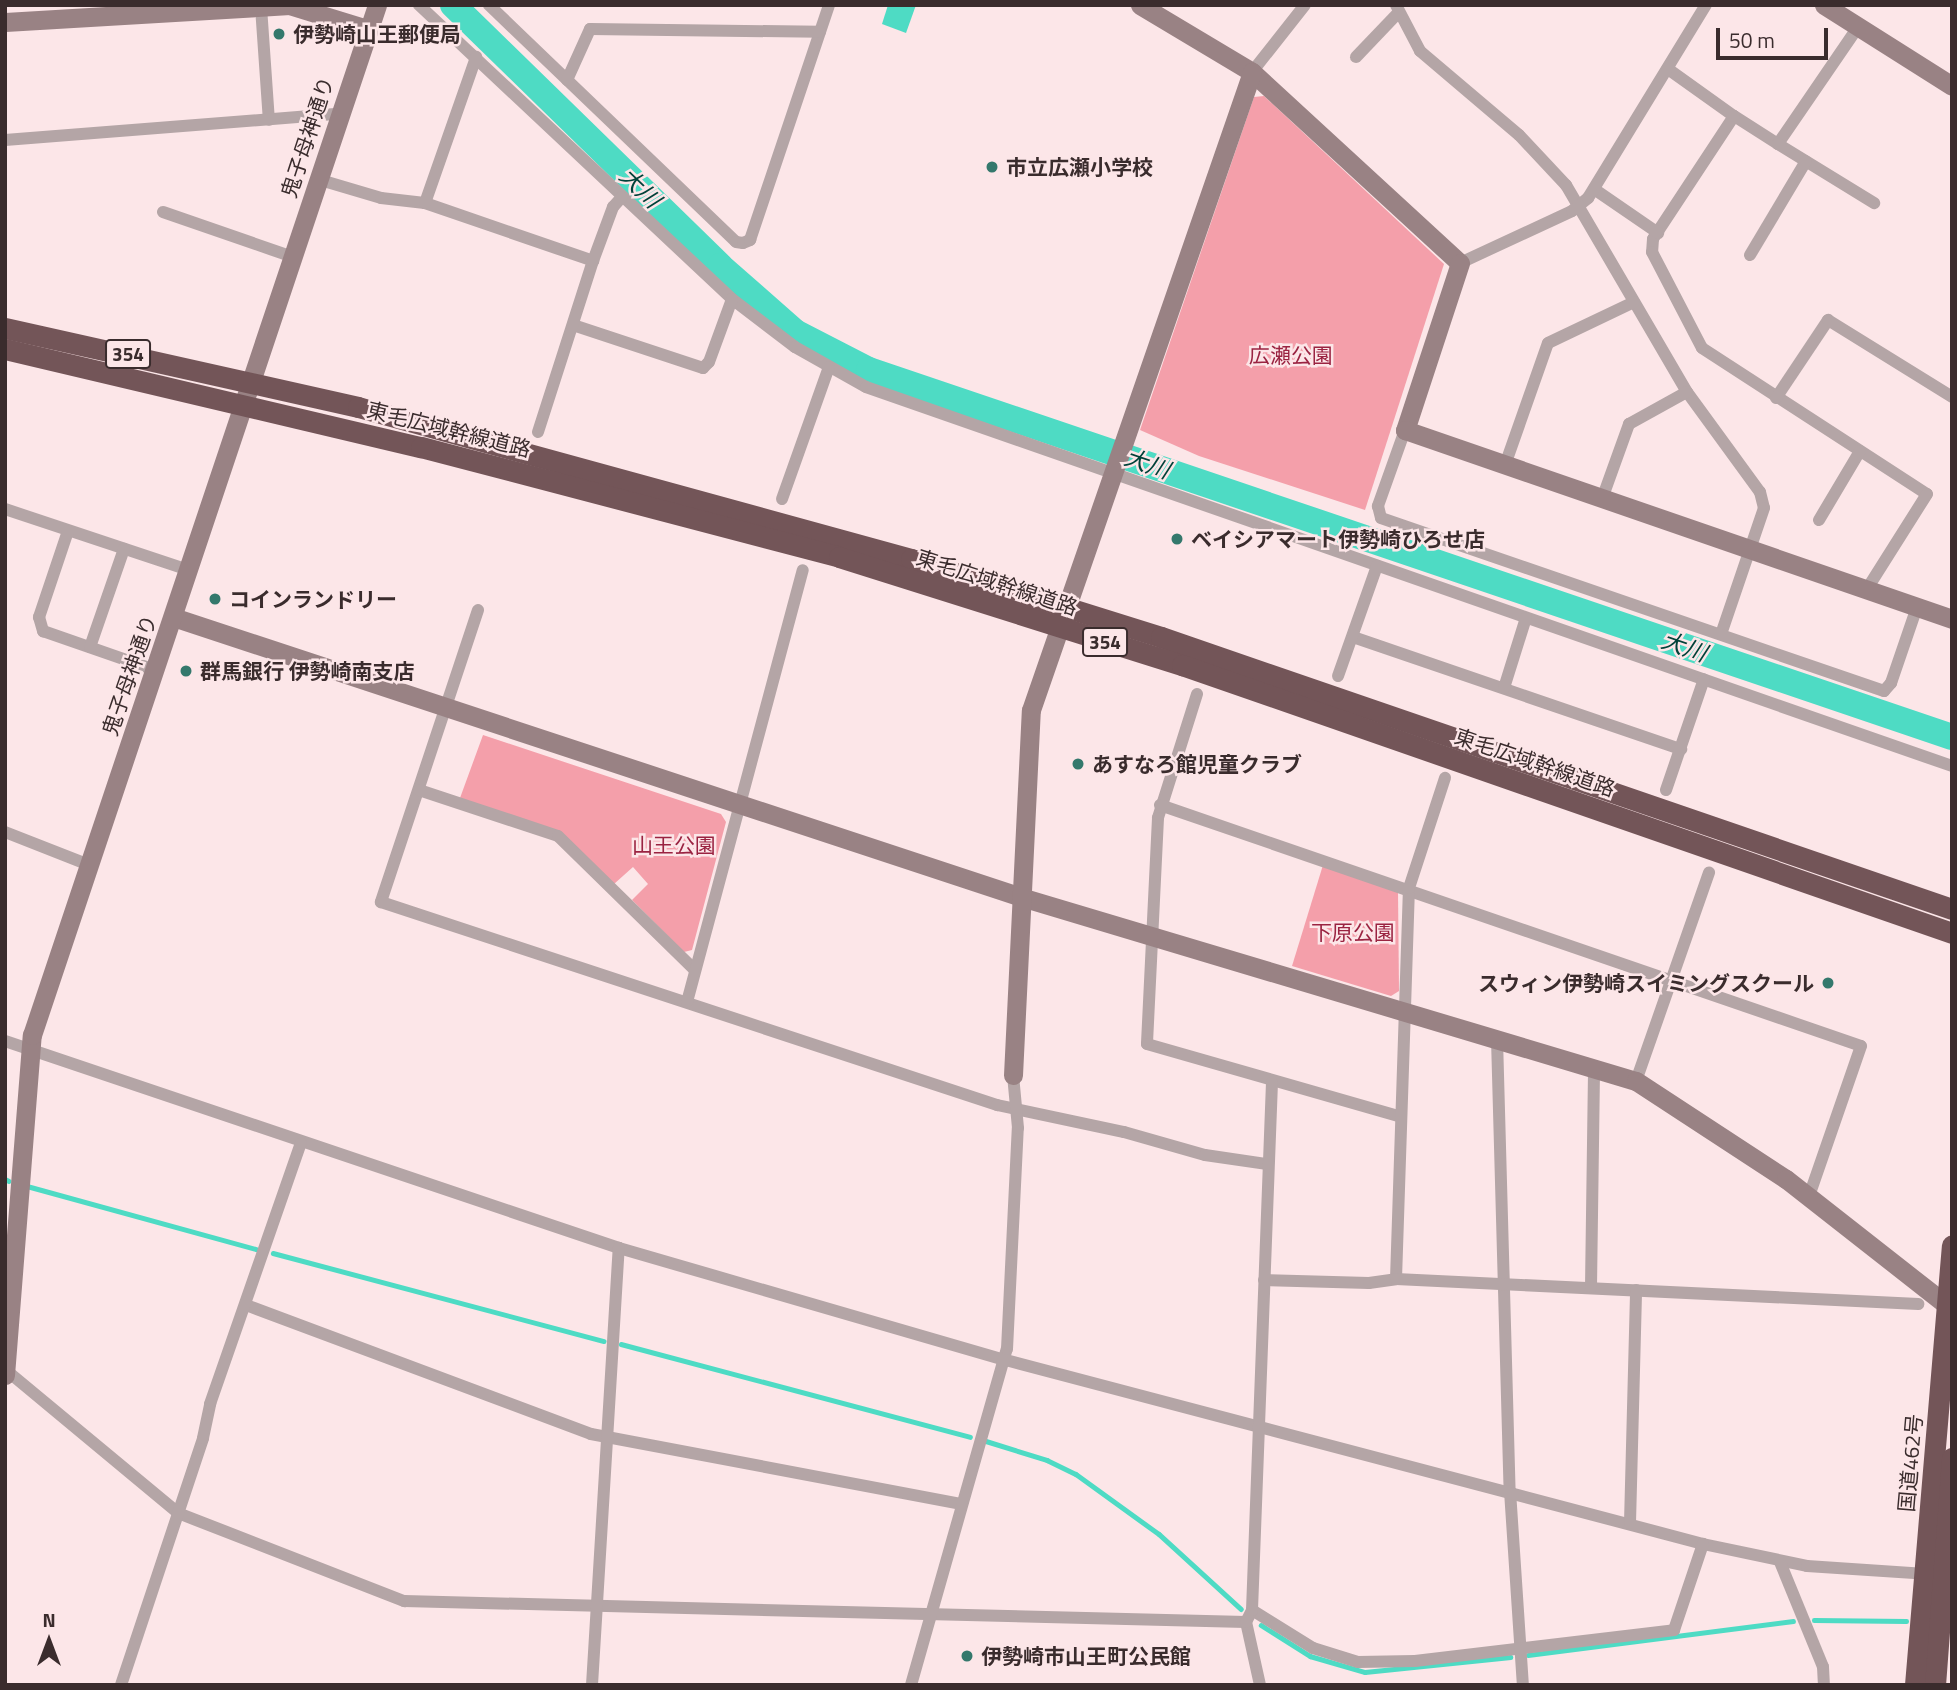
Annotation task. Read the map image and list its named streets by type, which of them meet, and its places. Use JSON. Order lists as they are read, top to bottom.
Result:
{
  "streets": {
    "highway": ["354", "東毛広域幹線道路", "国道462号"],
    "street": ["鬼子母神通り"]
  },
  "crossings": [
    ["鬼子母神通り", "東毛広域幹線道路"]
  ],
  "water": ["大川"],
  "parks": ["広瀬公園", "山王公園", "下原公園"],
  "places": [
    "伊勢崎山王郵便局",
    "市立広瀬小学校",
    "ベイシアマート伊勢崎ひろせ店",
    "コインランドリー",
    "群馬銀行 伊勢崎南支店",
    "あすなろ館児童クラブ",
    "スウィン伊勢崎スイミングスクール",
    "伊勢崎市山王町公民館"
  ],
  "scale_bar": "50 m",
  "north": "top"
}
